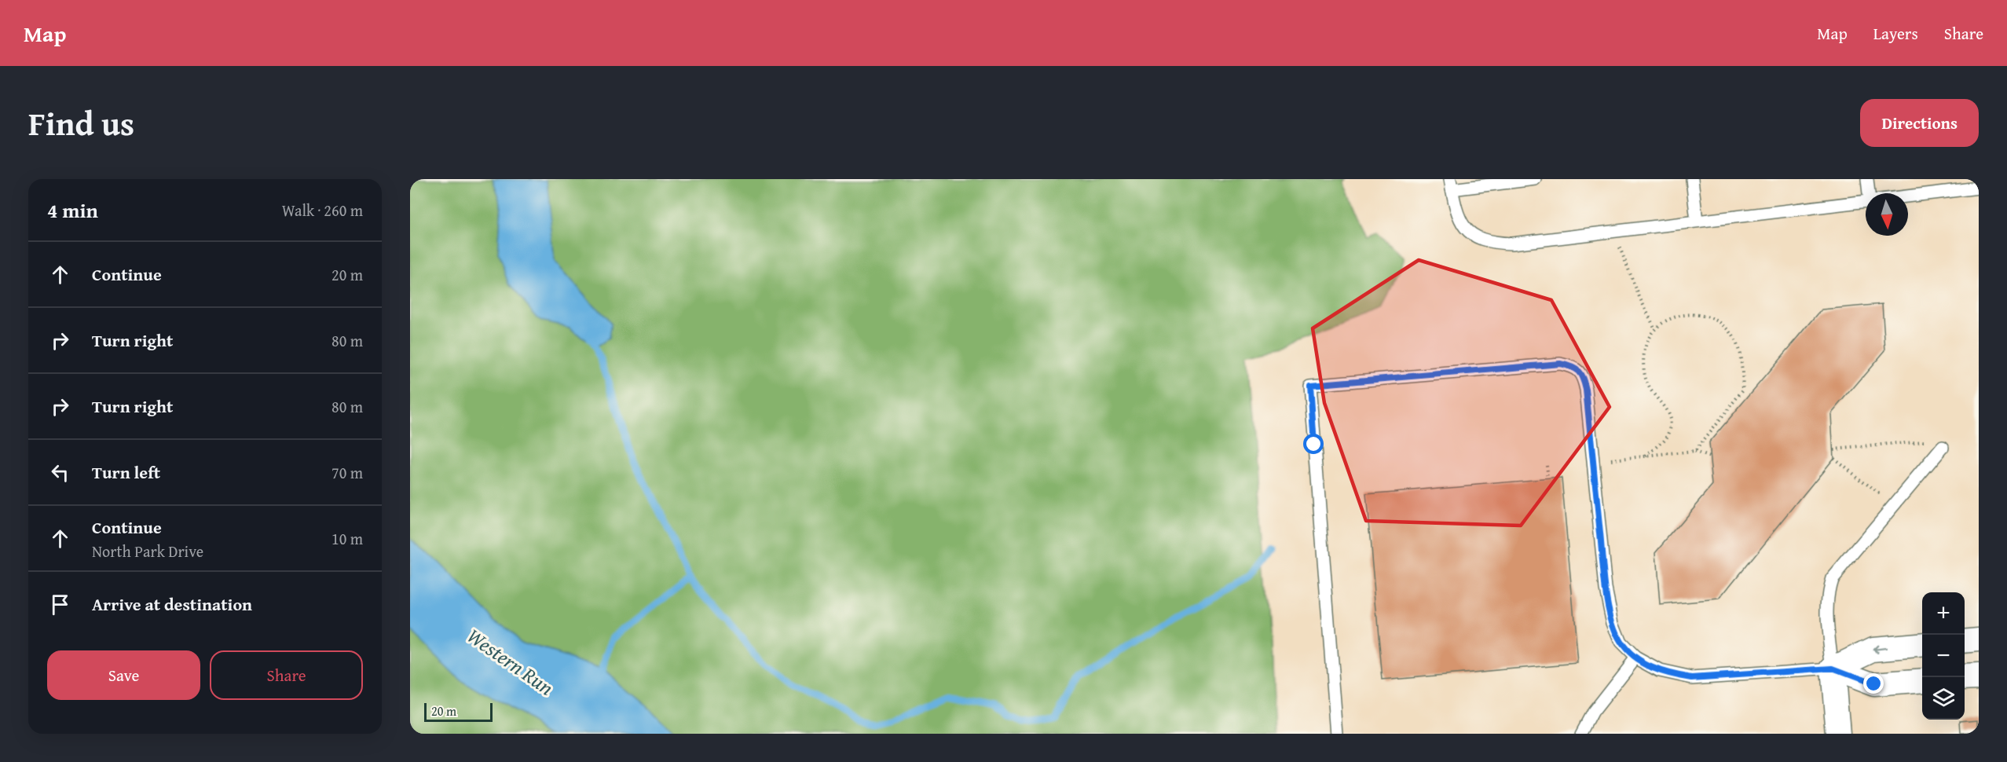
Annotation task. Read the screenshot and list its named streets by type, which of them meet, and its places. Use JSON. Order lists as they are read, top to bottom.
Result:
{
  "water": ["Western Run"],
  "scale_bar": "20 m",
  "north": "bottom",
  "page": {
    "header": "Map",
    "nav": ["Map", "Layers", "Share"],
    "title": "Find us",
    "buttons": [
      "Directions",
      ["Save", "Share"]
    ],
    "heading": ["4 min", "Walk · 260 m"],
    "list": [
      ["Continue", "20 m"],
      ["Turn right", "80 m"],
      ["Turn right", "80 m"],
      ["Turn left", "70 m"],
      ["Continue", "North Park Drive", "10 m"],
      "Arrive at destination"
    ],
    "map_buttons": ["+", "−"],
    "scale": "20 m"
  }
}
